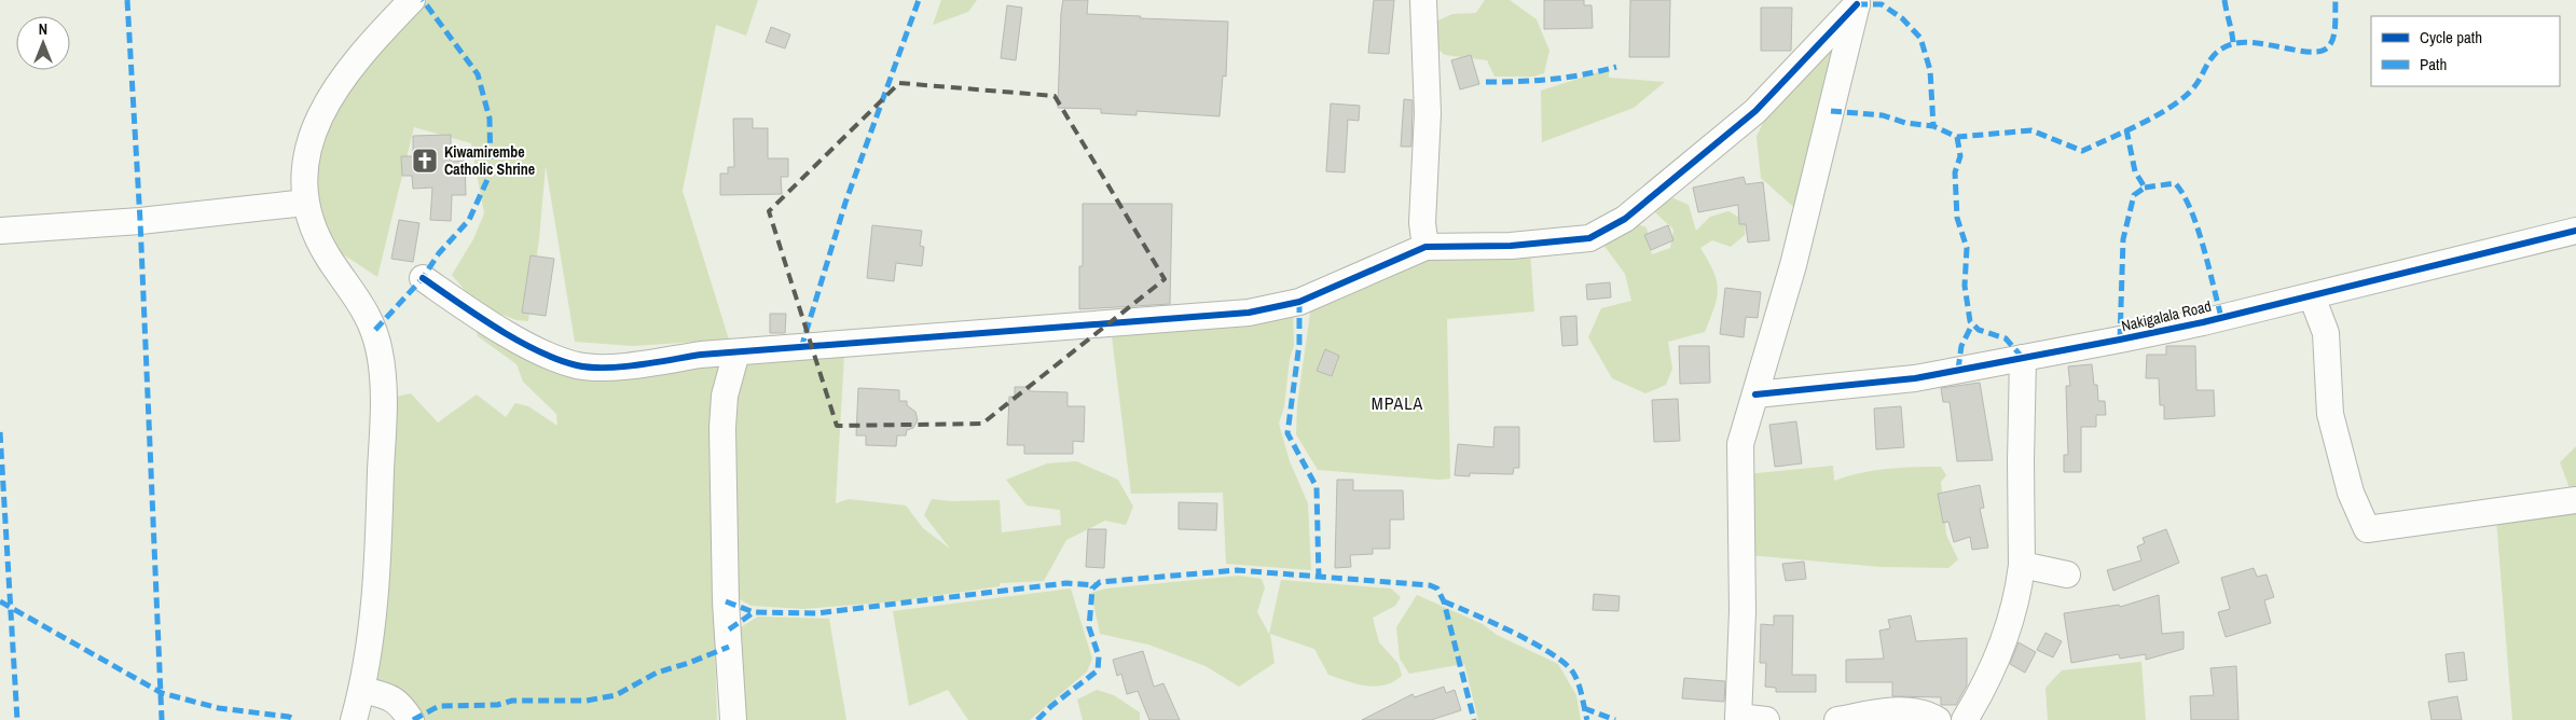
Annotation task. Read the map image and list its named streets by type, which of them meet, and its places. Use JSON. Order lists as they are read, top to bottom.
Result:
{
  "streets": {
    "street": ["Nakigalala Road"]
  },
  "districts": ["MPALA"],
  "places": {
    "church": ["Kiwamirembe Catholic Shrine"]
  },
  "legend": ["Cycle path", "Path"],
  "north": "top"
}
